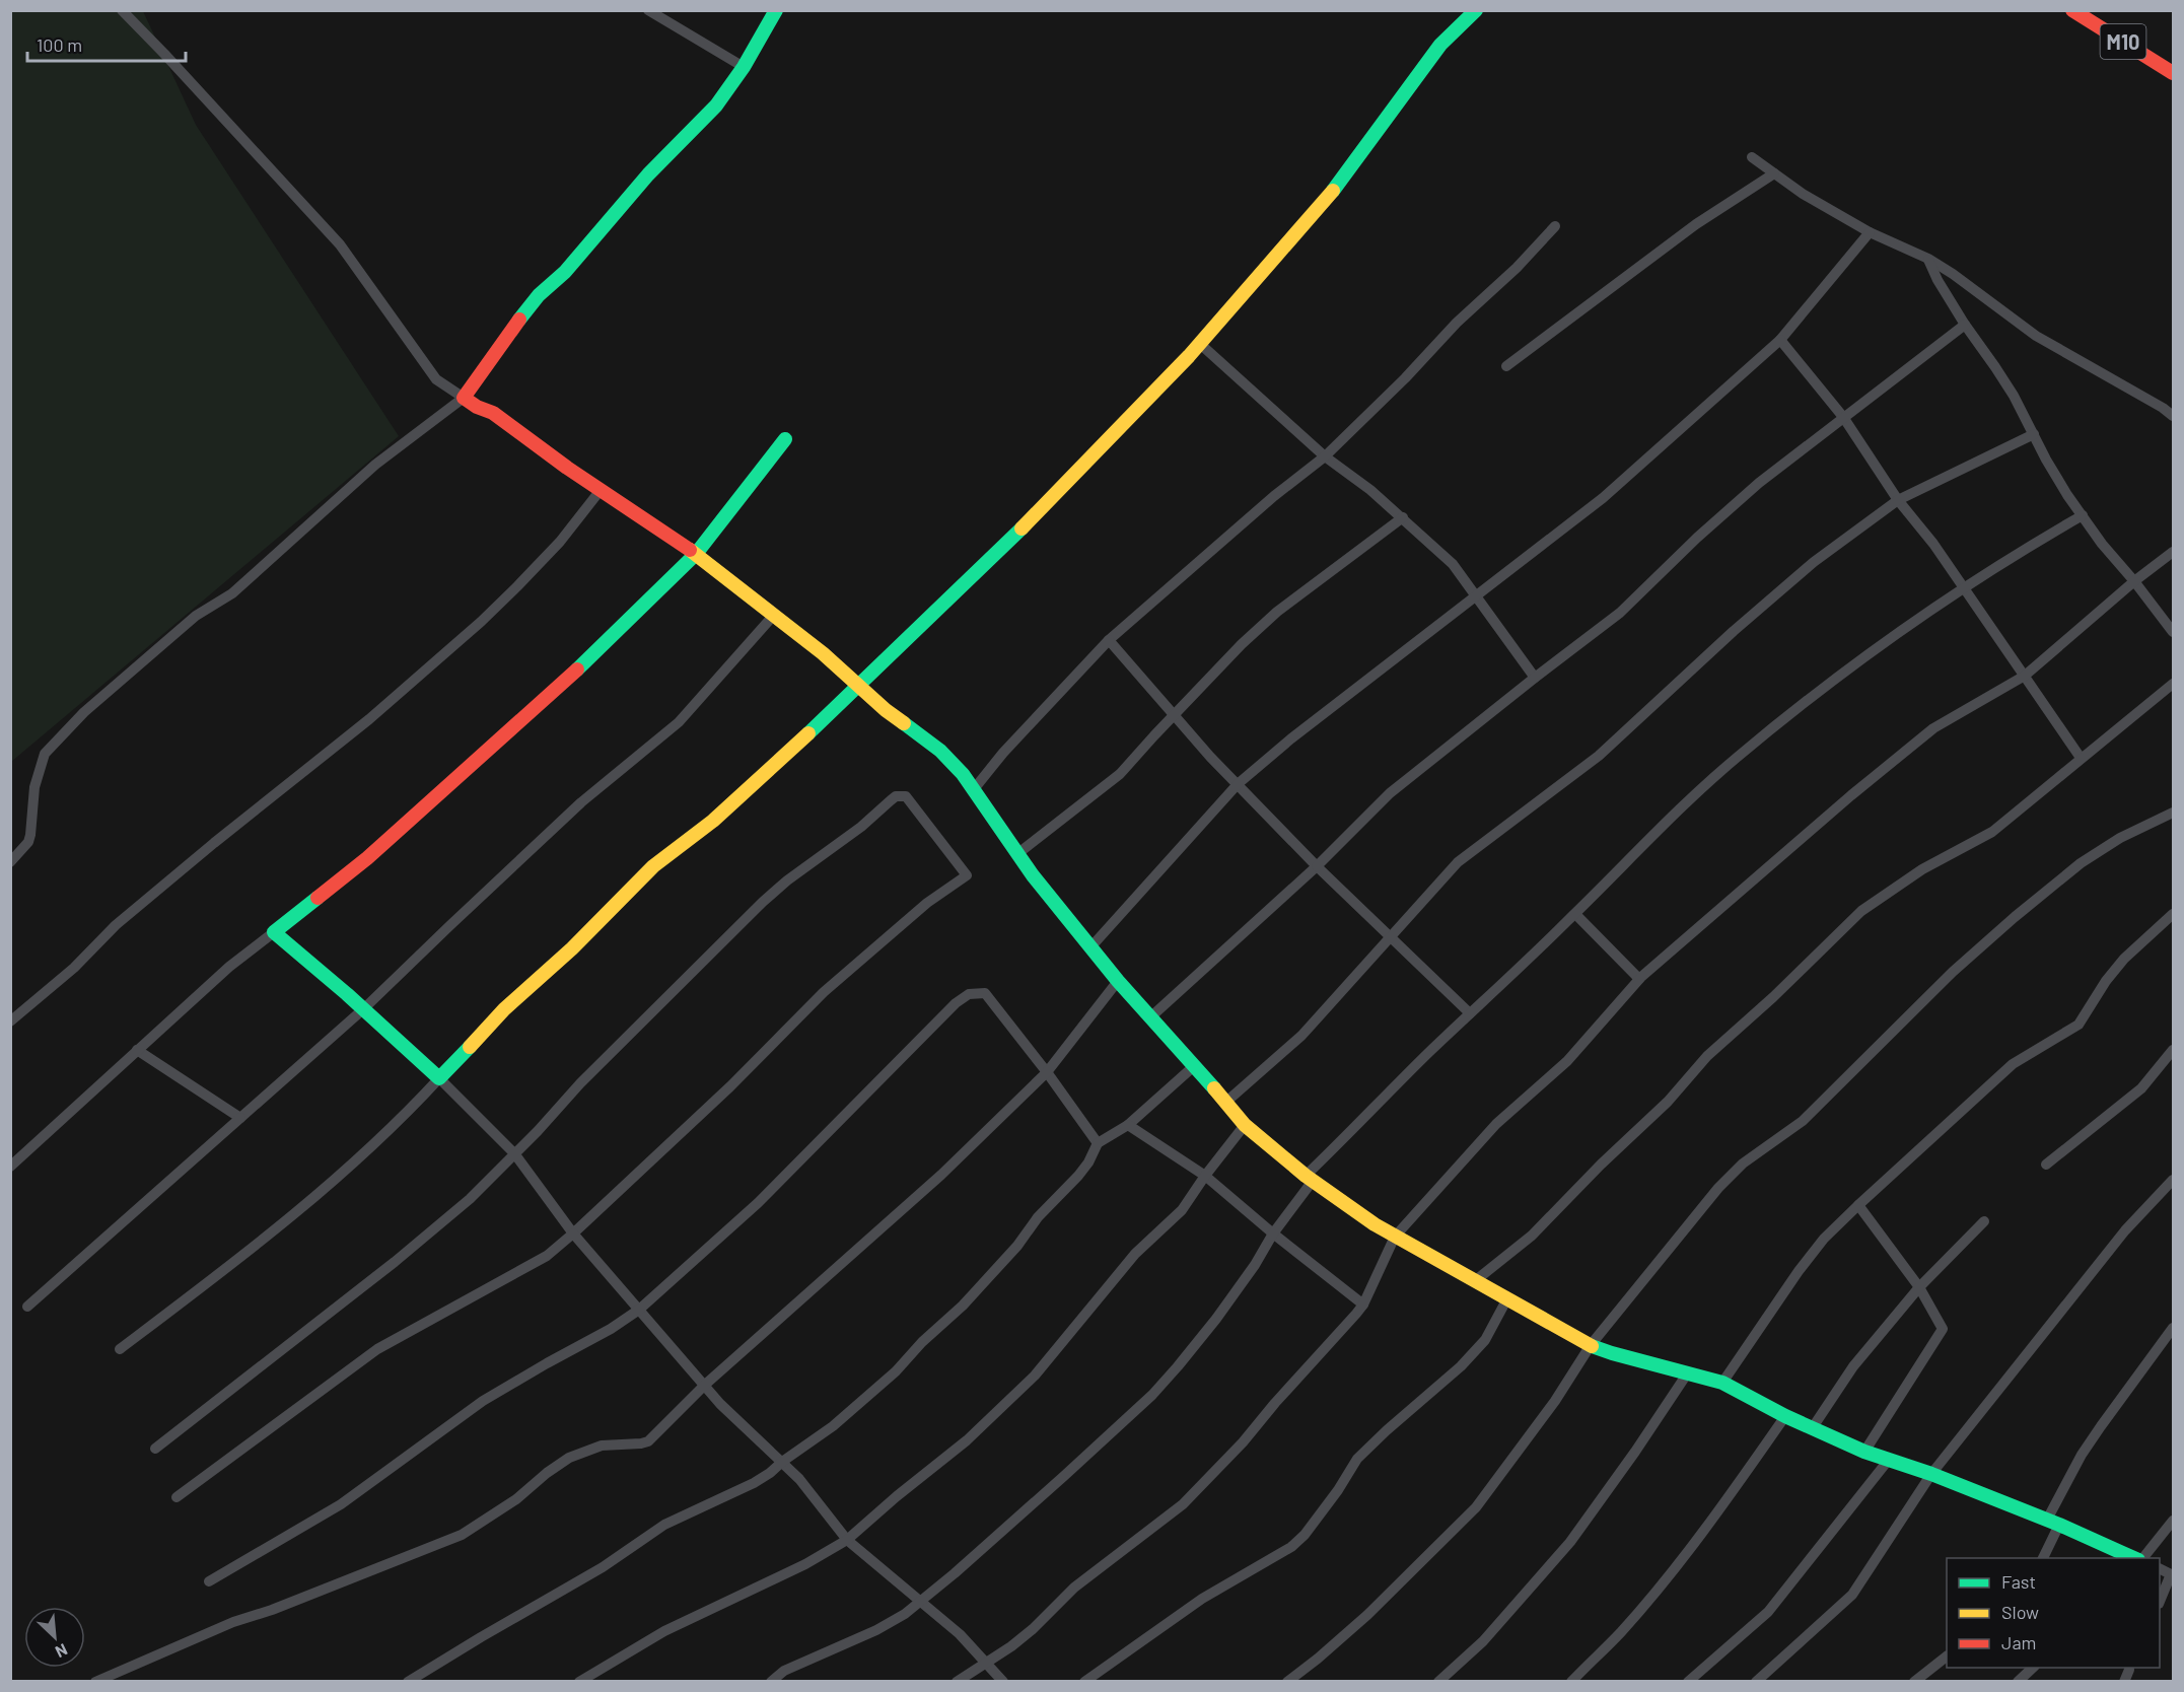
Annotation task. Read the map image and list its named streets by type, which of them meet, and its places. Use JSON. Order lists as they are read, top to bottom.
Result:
{
  "streets": {
    "street": ["M10"]
  },
  "legend": ["Fast", "Slow", "Jam"],
  "scale_bar": "100 m",
  "north": "bottom right"
}
